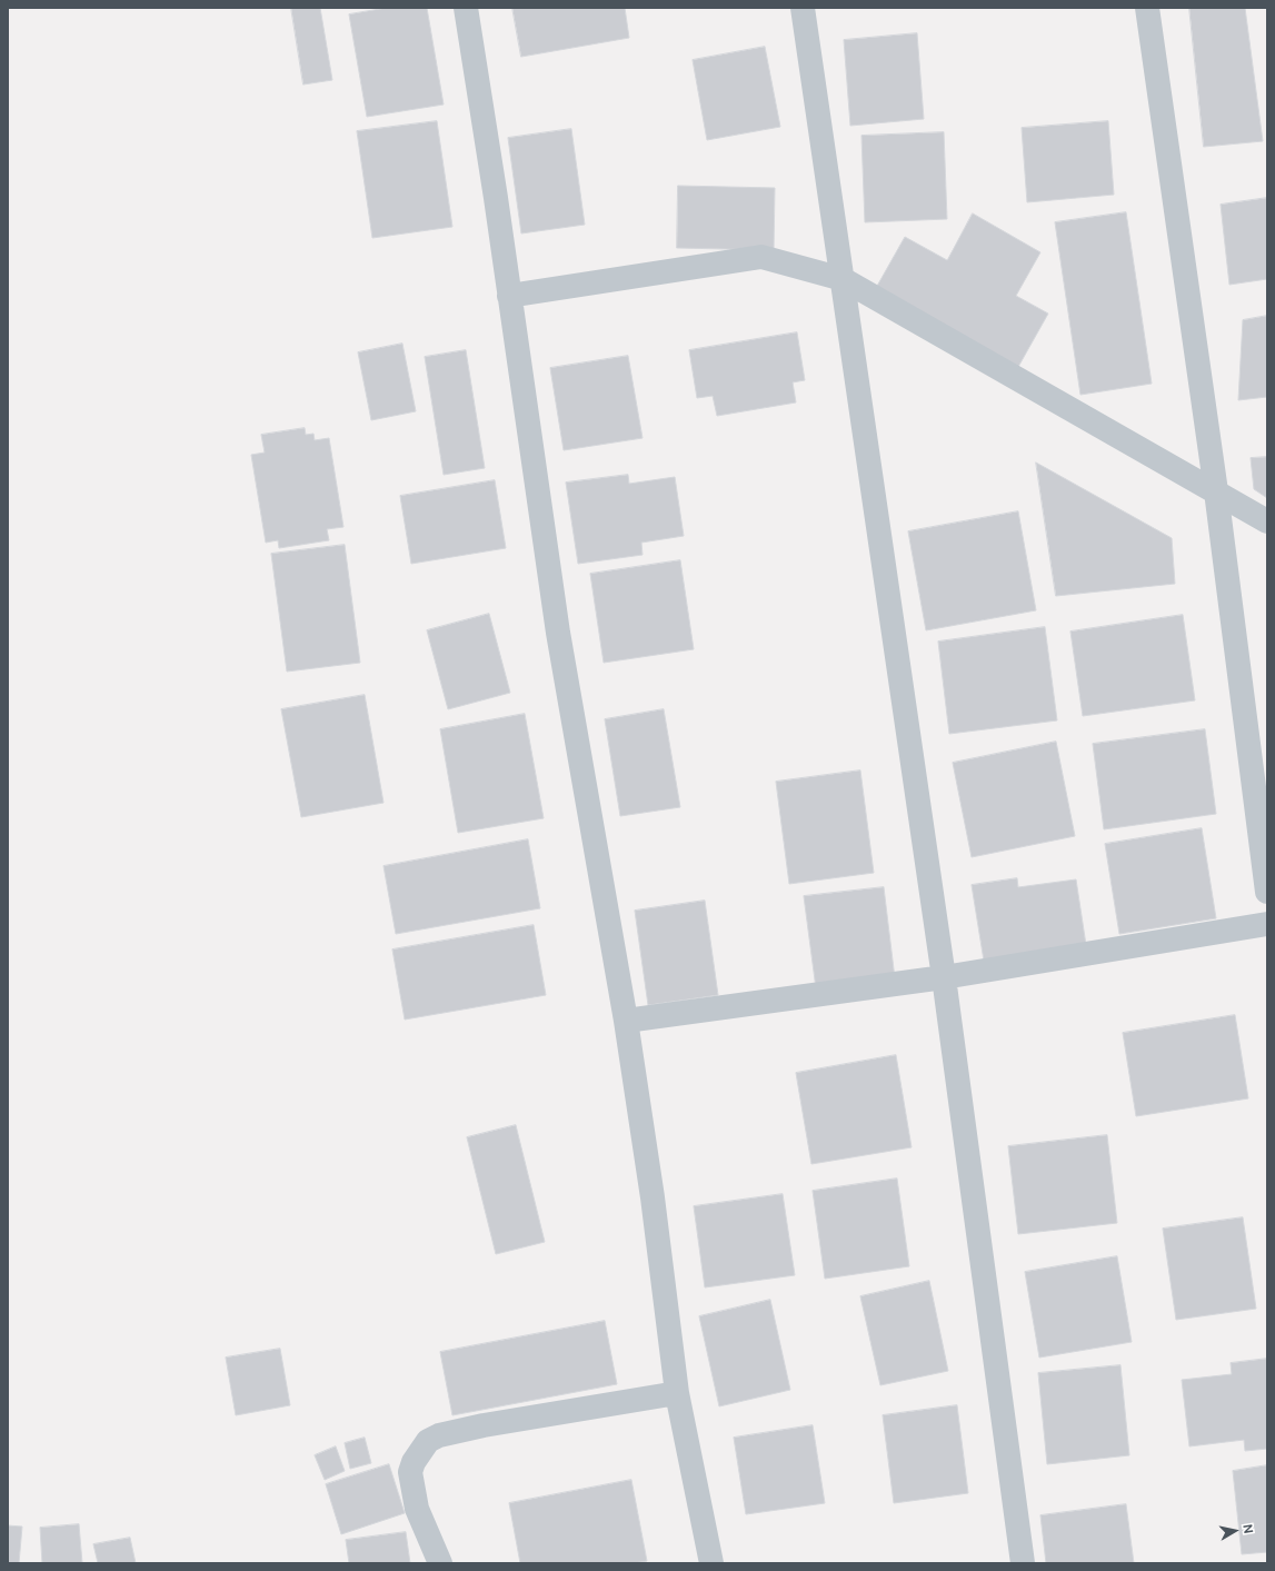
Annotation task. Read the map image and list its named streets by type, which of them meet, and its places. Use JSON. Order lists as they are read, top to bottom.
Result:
{
  "north": "right"
}
